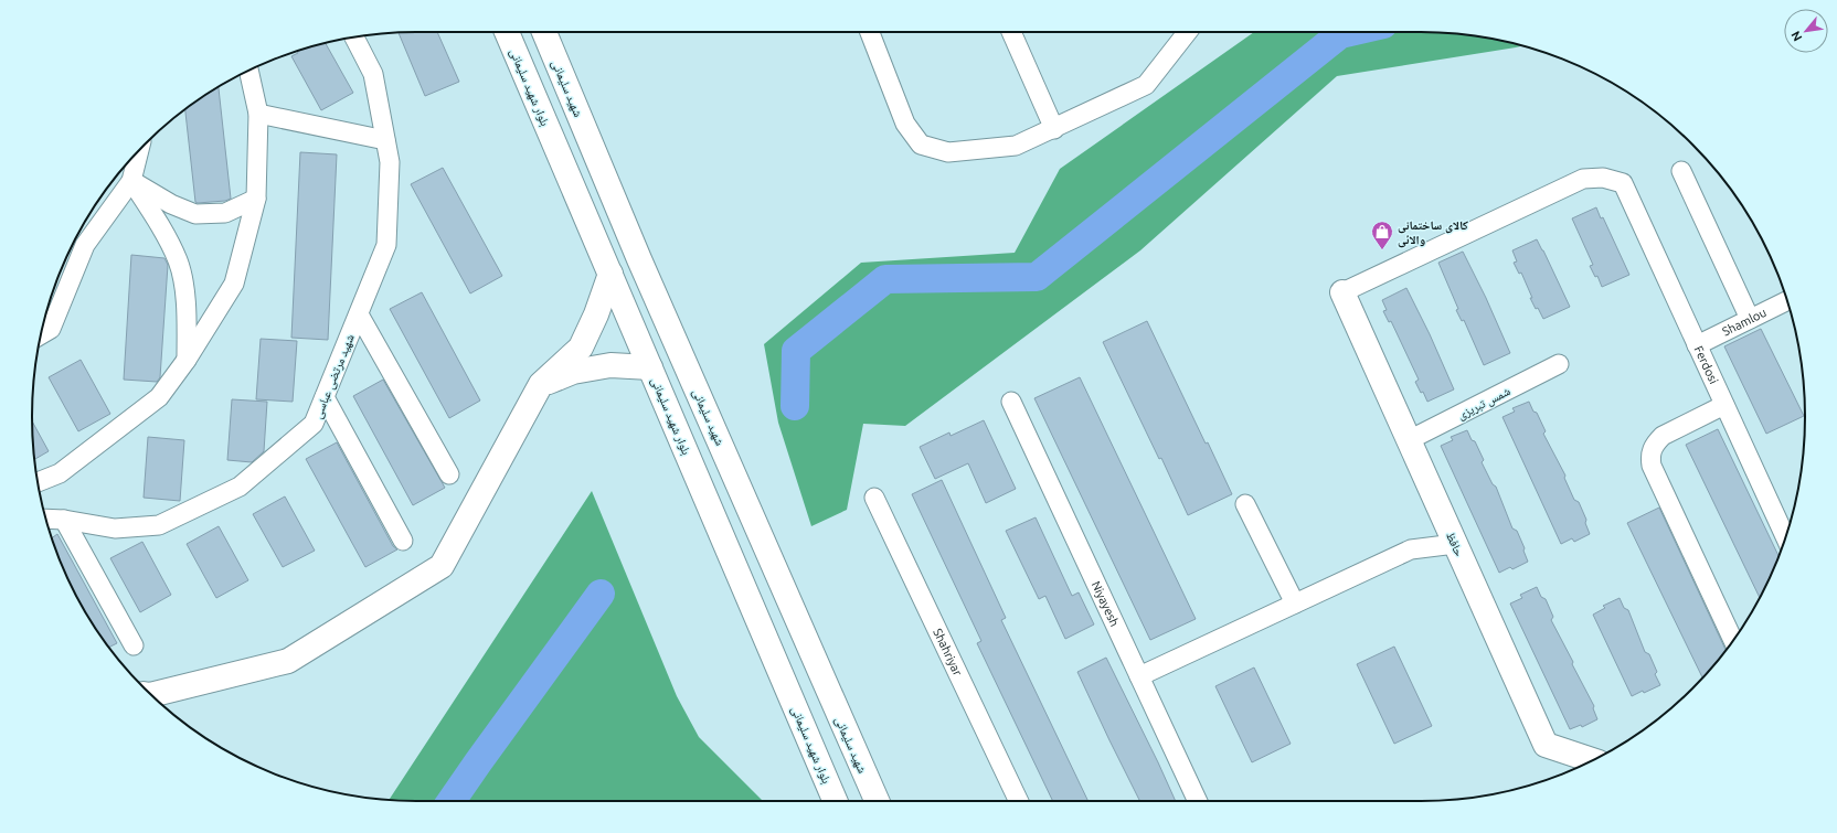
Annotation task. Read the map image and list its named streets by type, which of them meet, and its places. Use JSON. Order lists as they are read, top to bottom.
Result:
{
  "streets": {
    "main road": ["بلوار شهید سلیمانی", "شهید سلیمانی", "حافظ"],
    "street": [
      "Shamlou",
      "Ferdosi",
      "شهید مرتضی عباسی",
      "شمس تبریزی",
      "Niyayesh",
      "Shahriyar"
    ]
  },
  "crossings": [
    ["Shamlou", "Ferdosi"],
    ["Ferdosi", "حافظ"],
    ["شمس تبریزی", "حافظ"]
  ],
  "places": {
    "shop": ["کالای ساختمانی والائی"]
  },
  "north": "bottom left"
}
